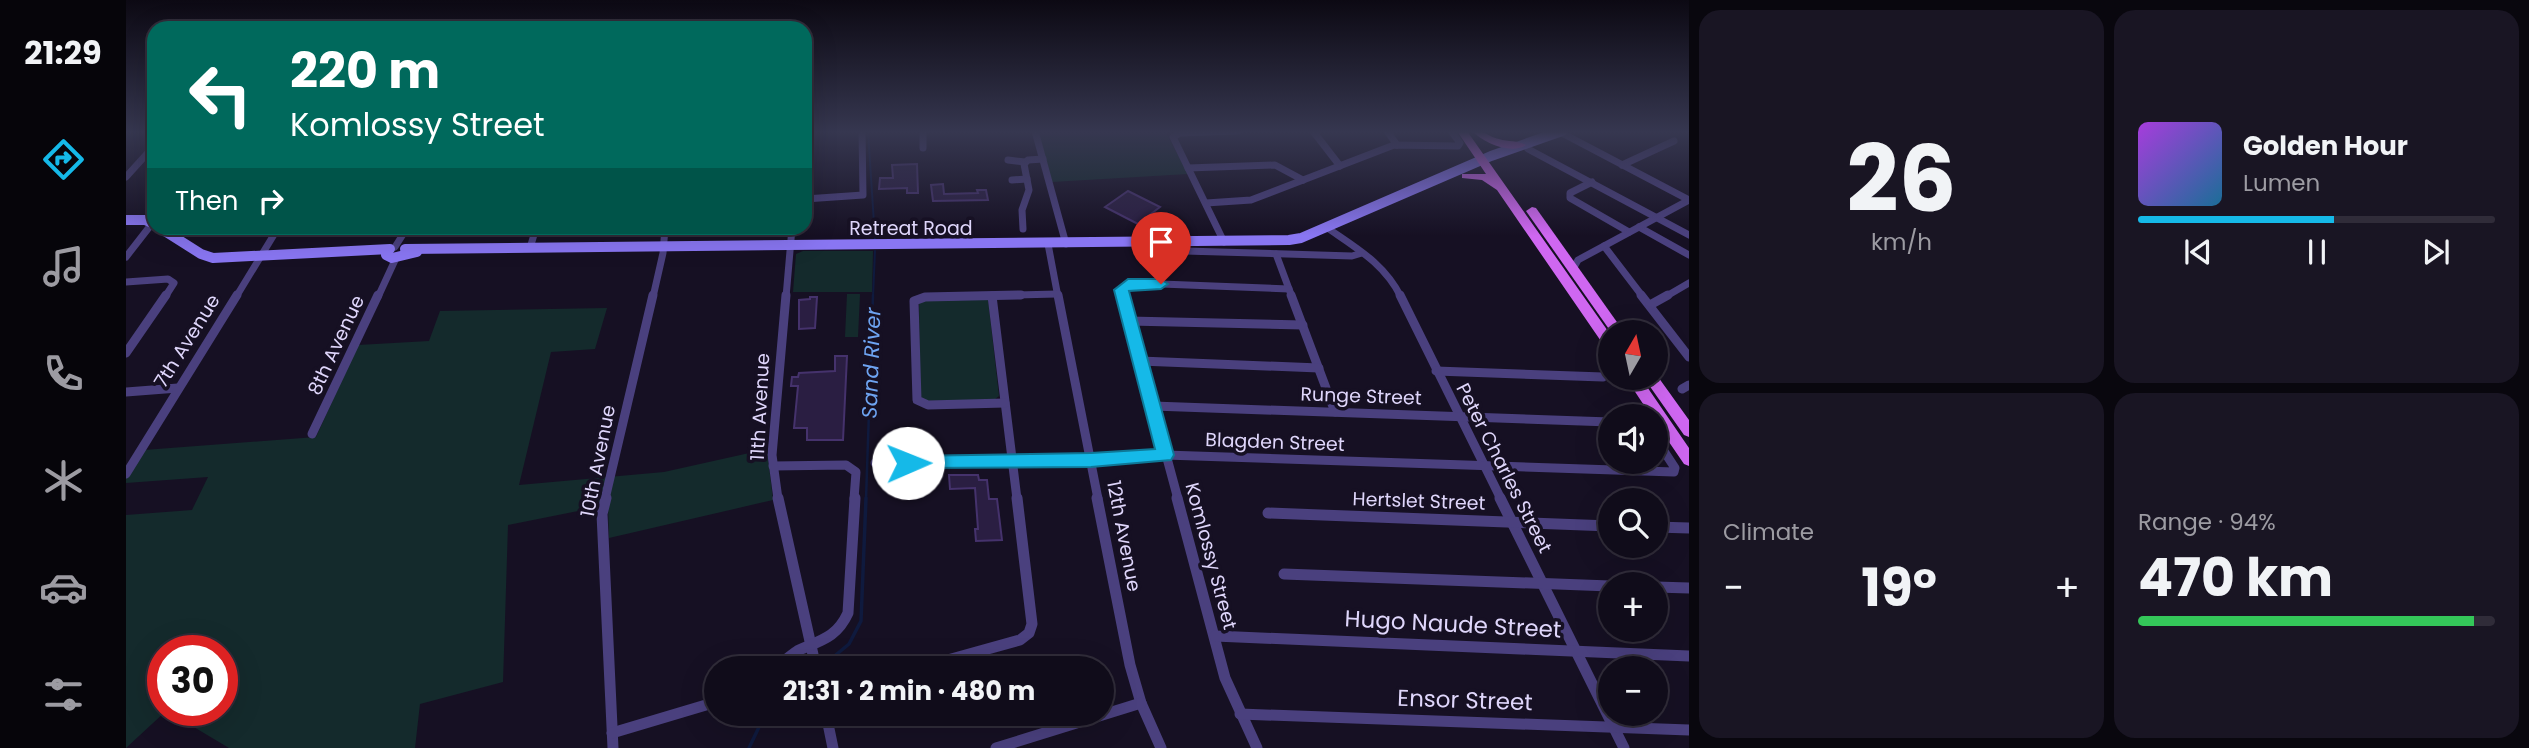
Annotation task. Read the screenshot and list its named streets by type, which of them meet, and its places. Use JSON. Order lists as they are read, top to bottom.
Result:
{
  "streets": {
    "main road": ["Retreat Road"],
    "street": [
      "7th Avenue",
      "8th Avenue",
      "Runge Street",
      "11th Avenue",
      "Blagden Street",
      "10th Avenue",
      "Peter Charles Street",
      "Hertslet Street",
      "12th Avenue",
      "Komlossy Street",
      "Hugo Naude Street",
      "Ensor Street"
    ]
  },
  "crossings": [
    ["Retreat Road", "7th Avenue"],
    ["Retreat Road", "8th Avenue"],
    ["Retreat Road", "11th Avenue"],
    ["Retreat Road", "10th Avenue"],
    ["Retreat Road", "Peter Charles Street"],
    ["Retreat Road", "12th Avenue"],
    ["Runge Street", "Peter Charles Street"],
    ["Runge Street", "Komlossy Street"],
    ["Blagden Street", "Peter Charles Street"],
    ["Blagden Street", "12th Avenue"],
    ["Blagden Street", "Komlossy Street"],
    ["Peter Charles Street", "Hertslet Street"],
    ["Peter Charles Street", "Hugo Naude Street"],
    ["Peter Charles Street", "Ensor Street"],
    ["Komlossy Street", "Hugo Naude Street"],
    ["Komlossy Street", "Ensor Street"]
  ],
  "water": ["Sand River"],
  "north": "top",
  "page": {
    "tabs": "21:29",
    "tile": [
      ["26", "km/h"],
      "Climate",
      ["Range · 94%", "470 km"]
    ],
    "turn": ["220 m", "Komlossy Street"],
    "song": ["Golden Hour", "Lumen"],
    "then": "Then",
    "map_buttons": ["+", "−"],
    "heat": ["−", "19°", "+"],
    "limit": "30",
    "trip": "21:31 · 2 min · 480 m"
  }
}
